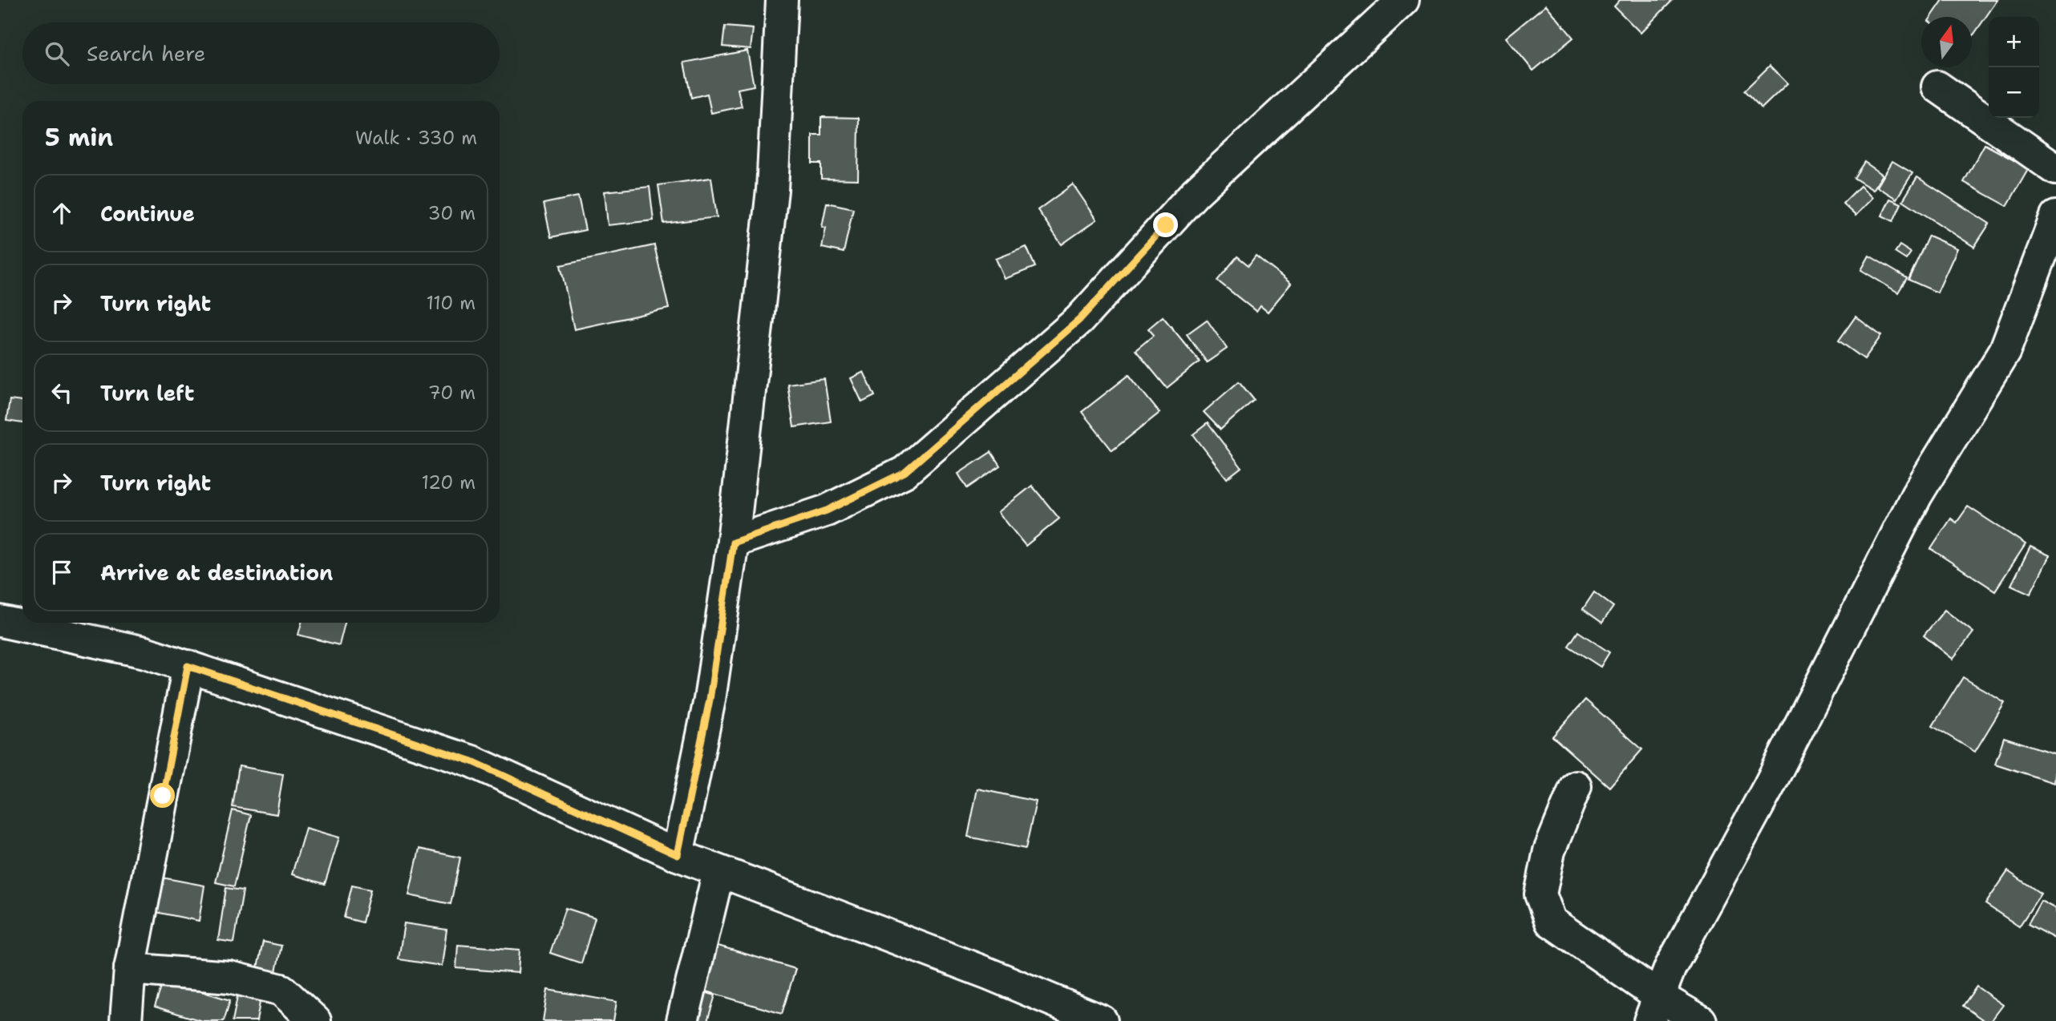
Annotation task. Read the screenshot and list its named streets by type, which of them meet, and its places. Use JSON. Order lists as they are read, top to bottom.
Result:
{
  "north": "top",
  "page": {
    "map_buttons": ["+", "−"],
    "search": "Search here",
    "heading": ["5 min", "Walk · 330 m"],
    "list": [
      ["Continue", "30 m"],
      ["Turn right", "110 m"],
      ["Turn left", "70 m"],
      ["Turn right", "120 m"],
      "Arrive at destination"
    ]
  }
}
